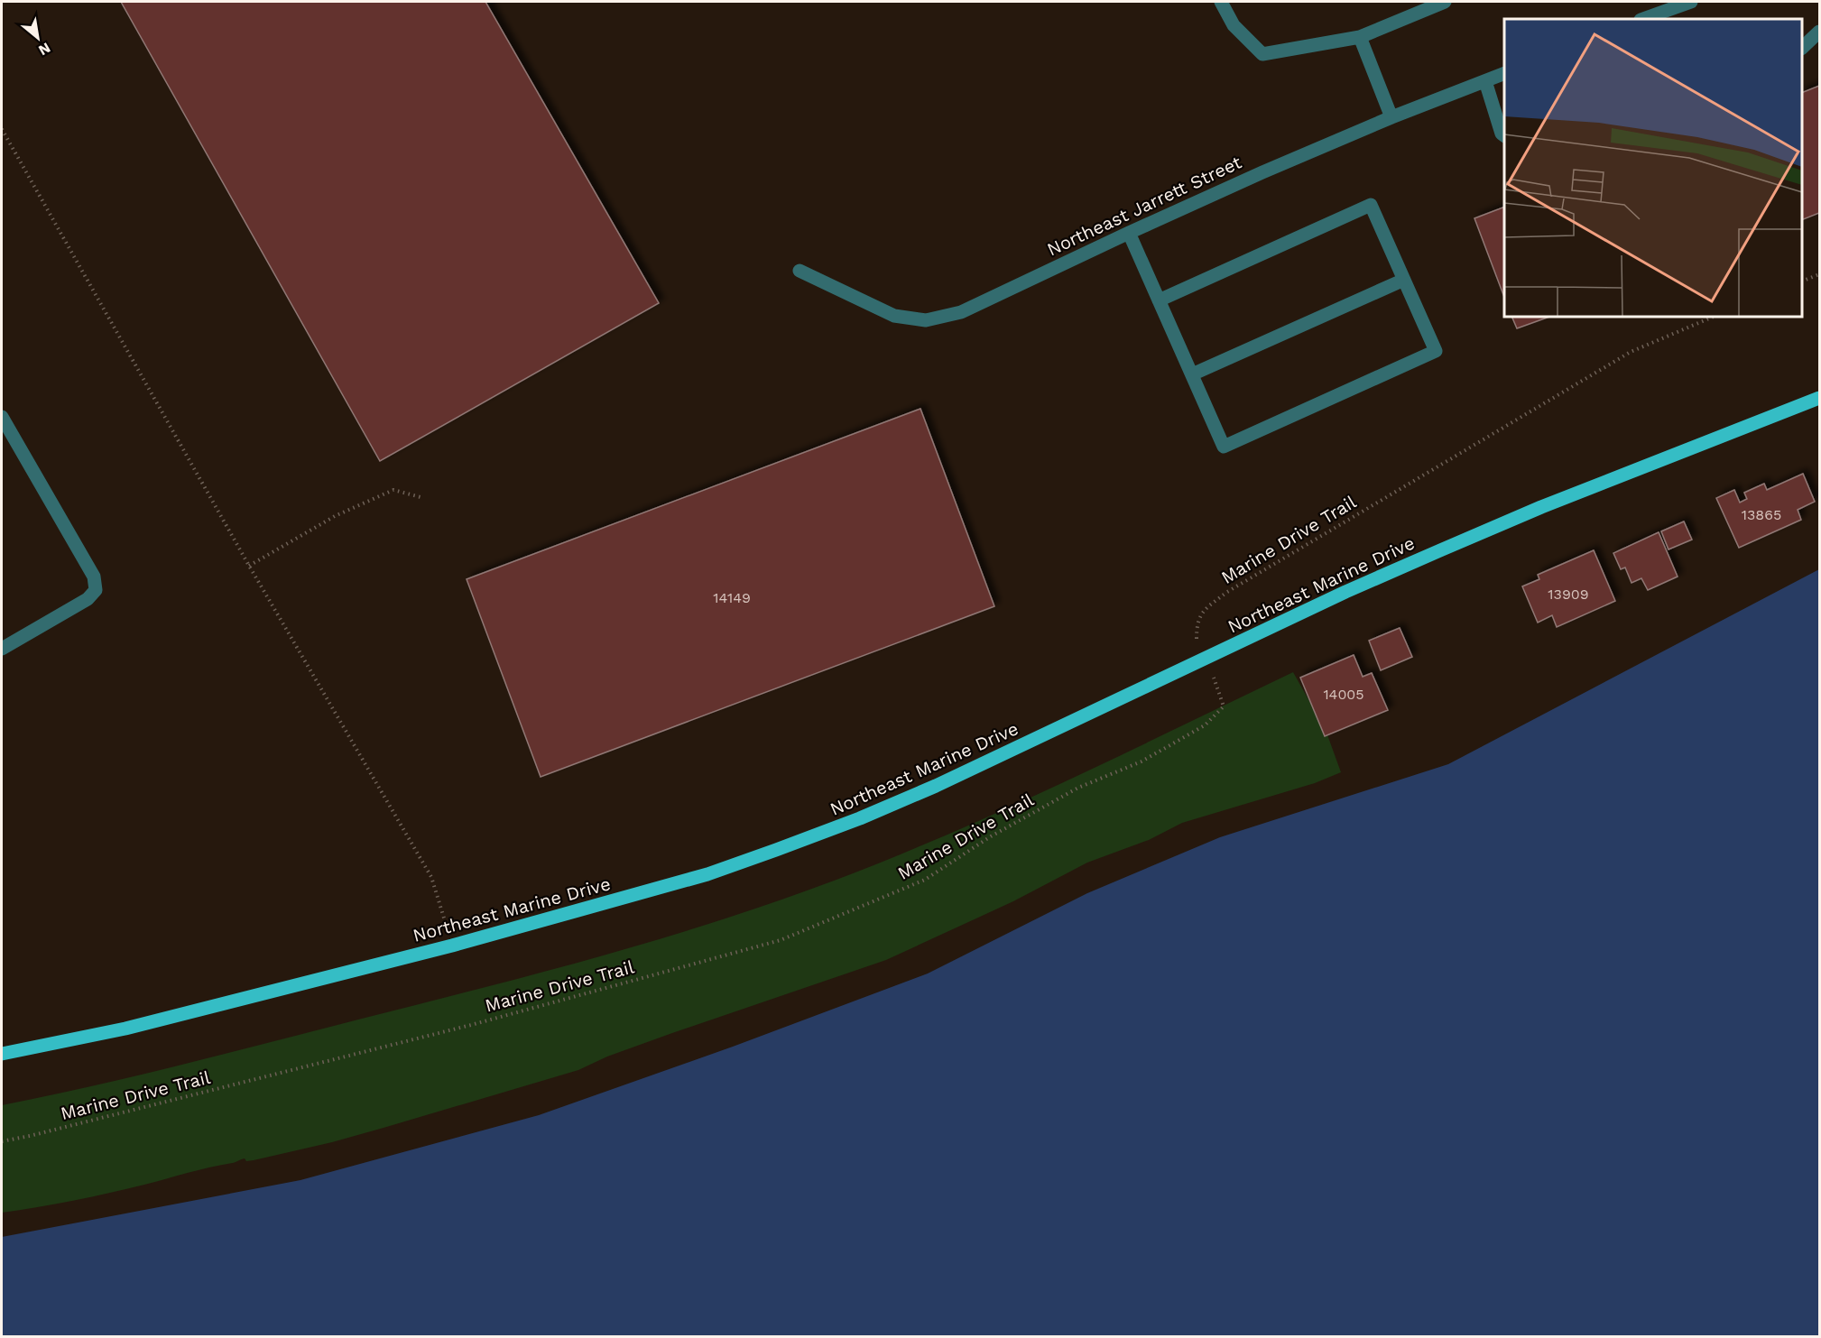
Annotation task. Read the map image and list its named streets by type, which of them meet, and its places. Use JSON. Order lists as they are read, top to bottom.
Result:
{
  "streets": {
    "main road": ["Northeast Marine Drive"],
    "street": ["Northeast Jarrett Street"],
    "path": ["Marine Drive Trail"]
  },
  "crossings": [
    ["Marine Drive Trail", "Northeast Marine Drive"]
  ],
  "house_numbers": [
    "13865",
    "13909",
    "14149",
    "14005"
  ],
  "north": "bottom right"
}
